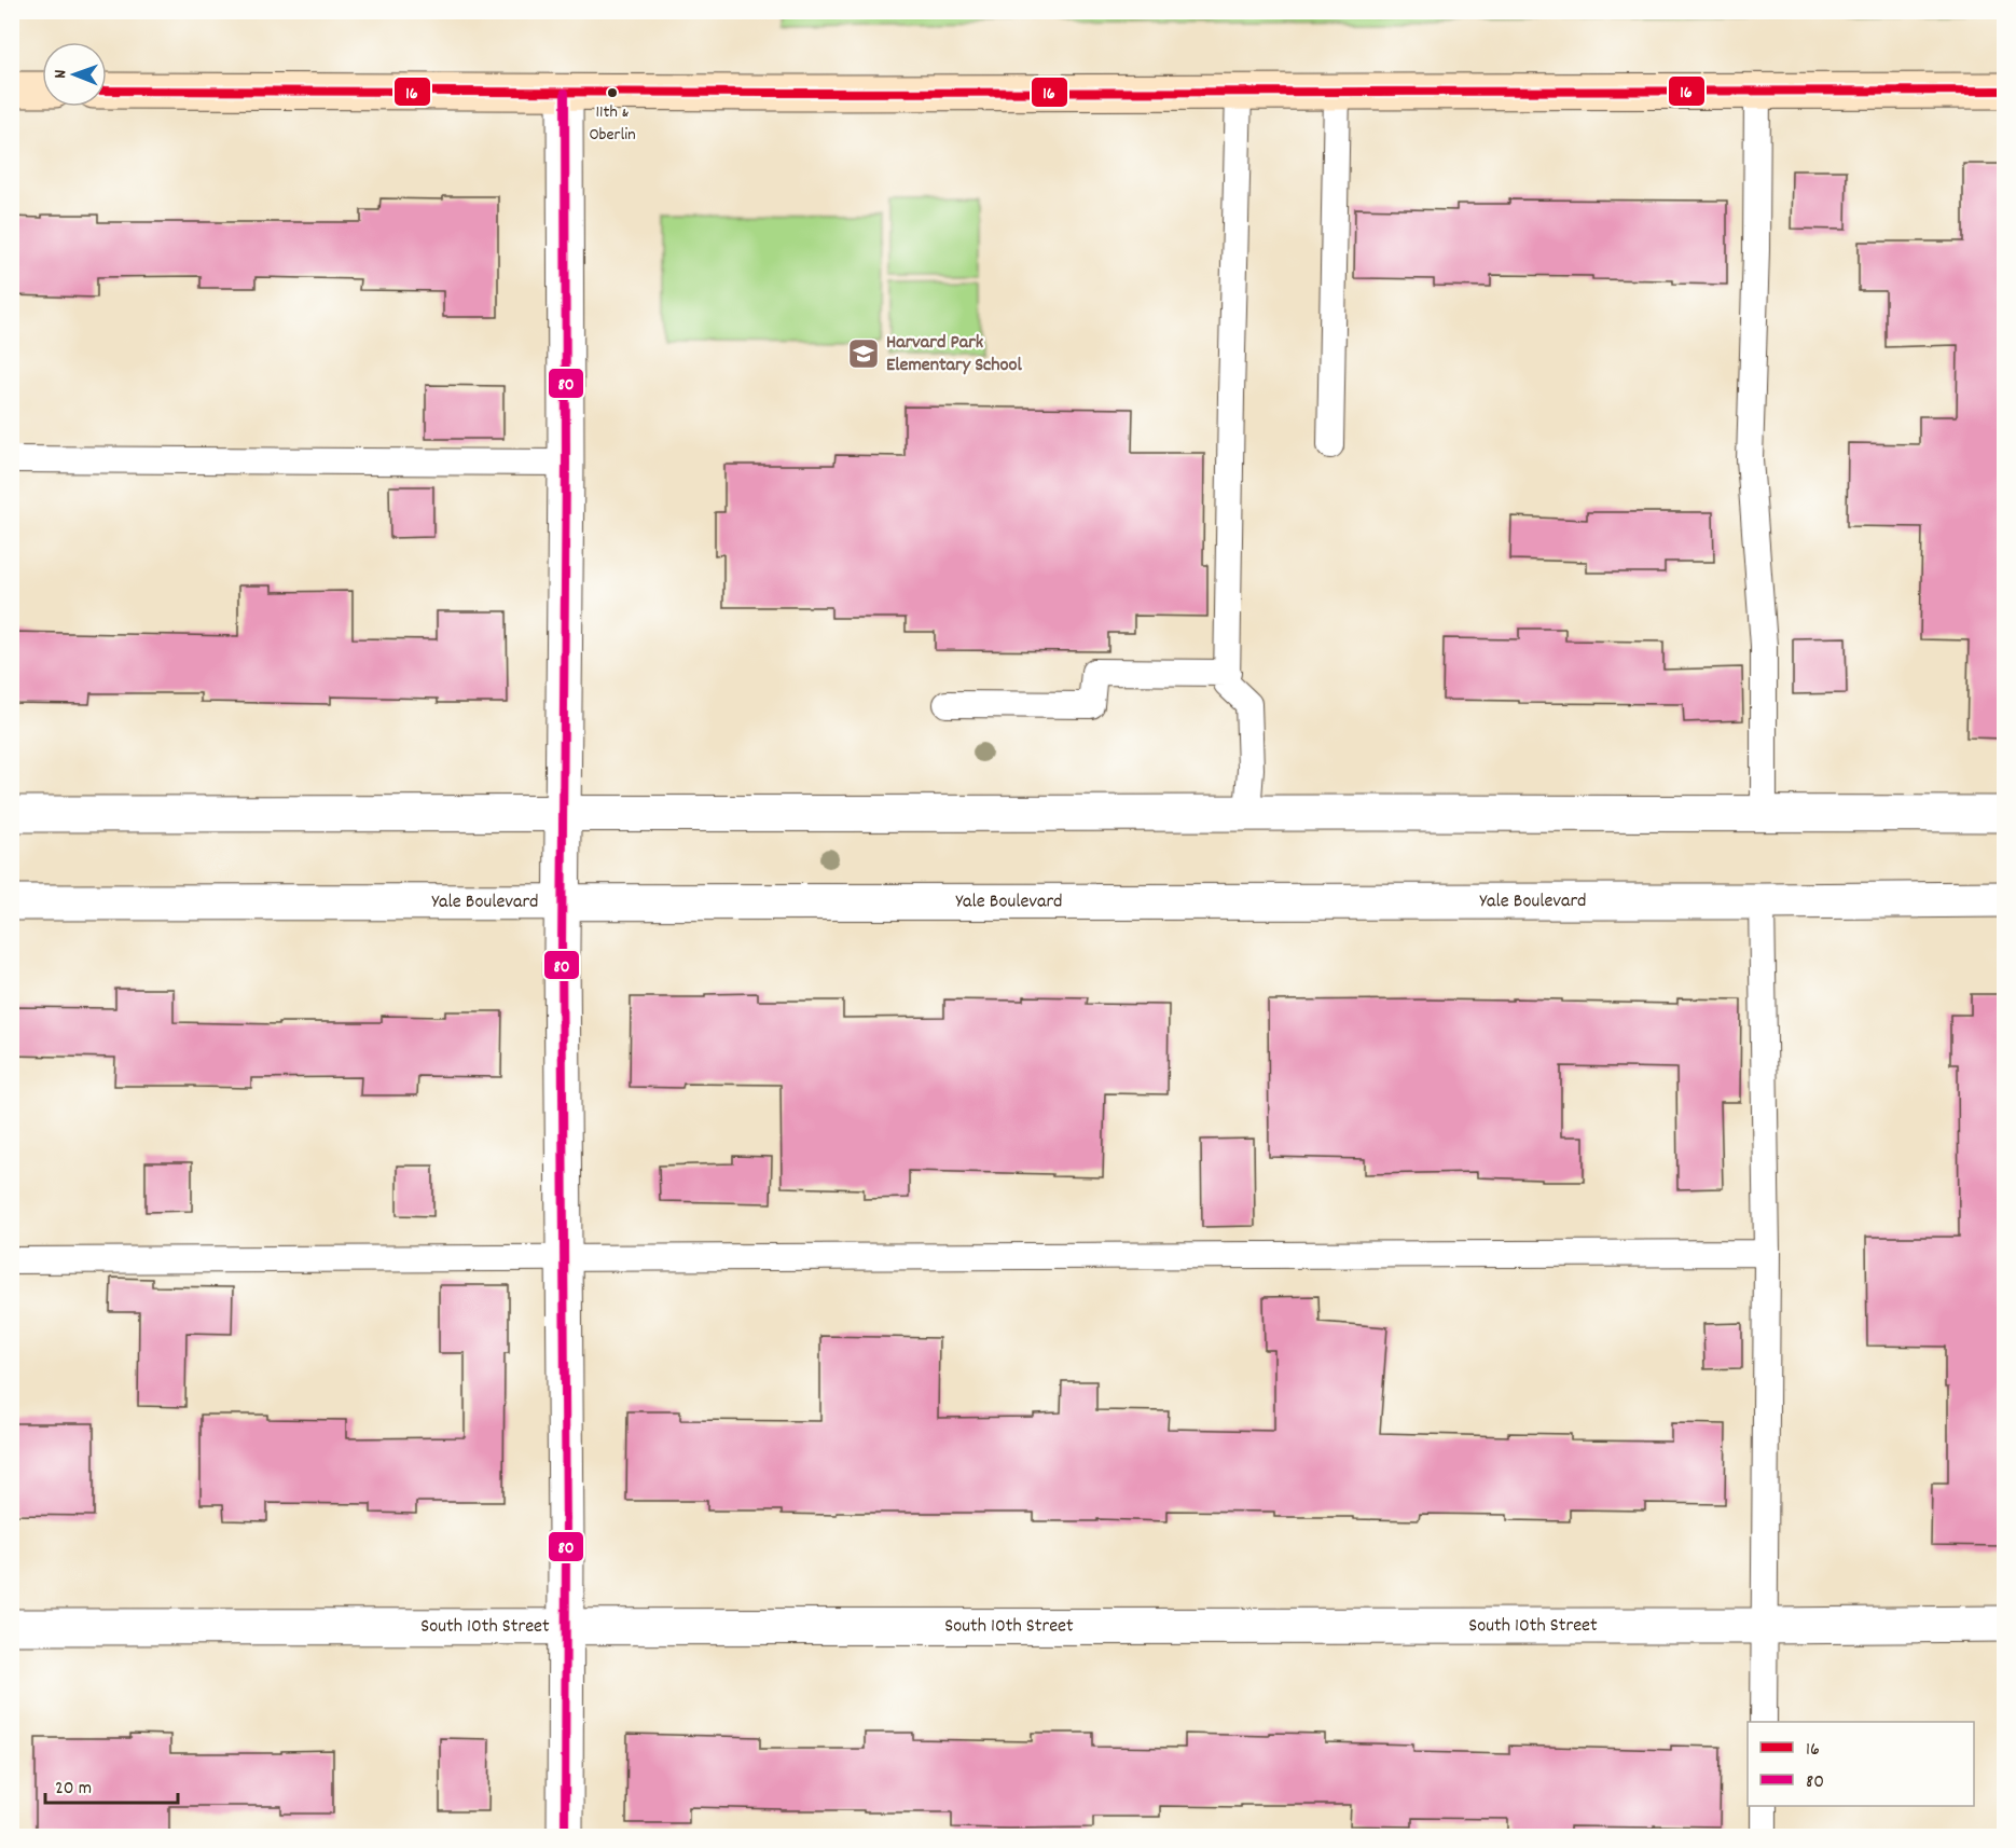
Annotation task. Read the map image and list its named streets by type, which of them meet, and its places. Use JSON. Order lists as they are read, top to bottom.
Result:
{
  "streets": {
    "street": ["Yale Boulevard", "South 10th Street"]
  },
  "places": {
    "other": ["11th & Oberlin"],
    "school or university": ["Harvard Park Elementary School"]
  },
  "lines": ["transit line 16", "transit line 80"],
  "legend": ["16", "80"],
  "scale_bar": "20 m",
  "north": "left"
}
